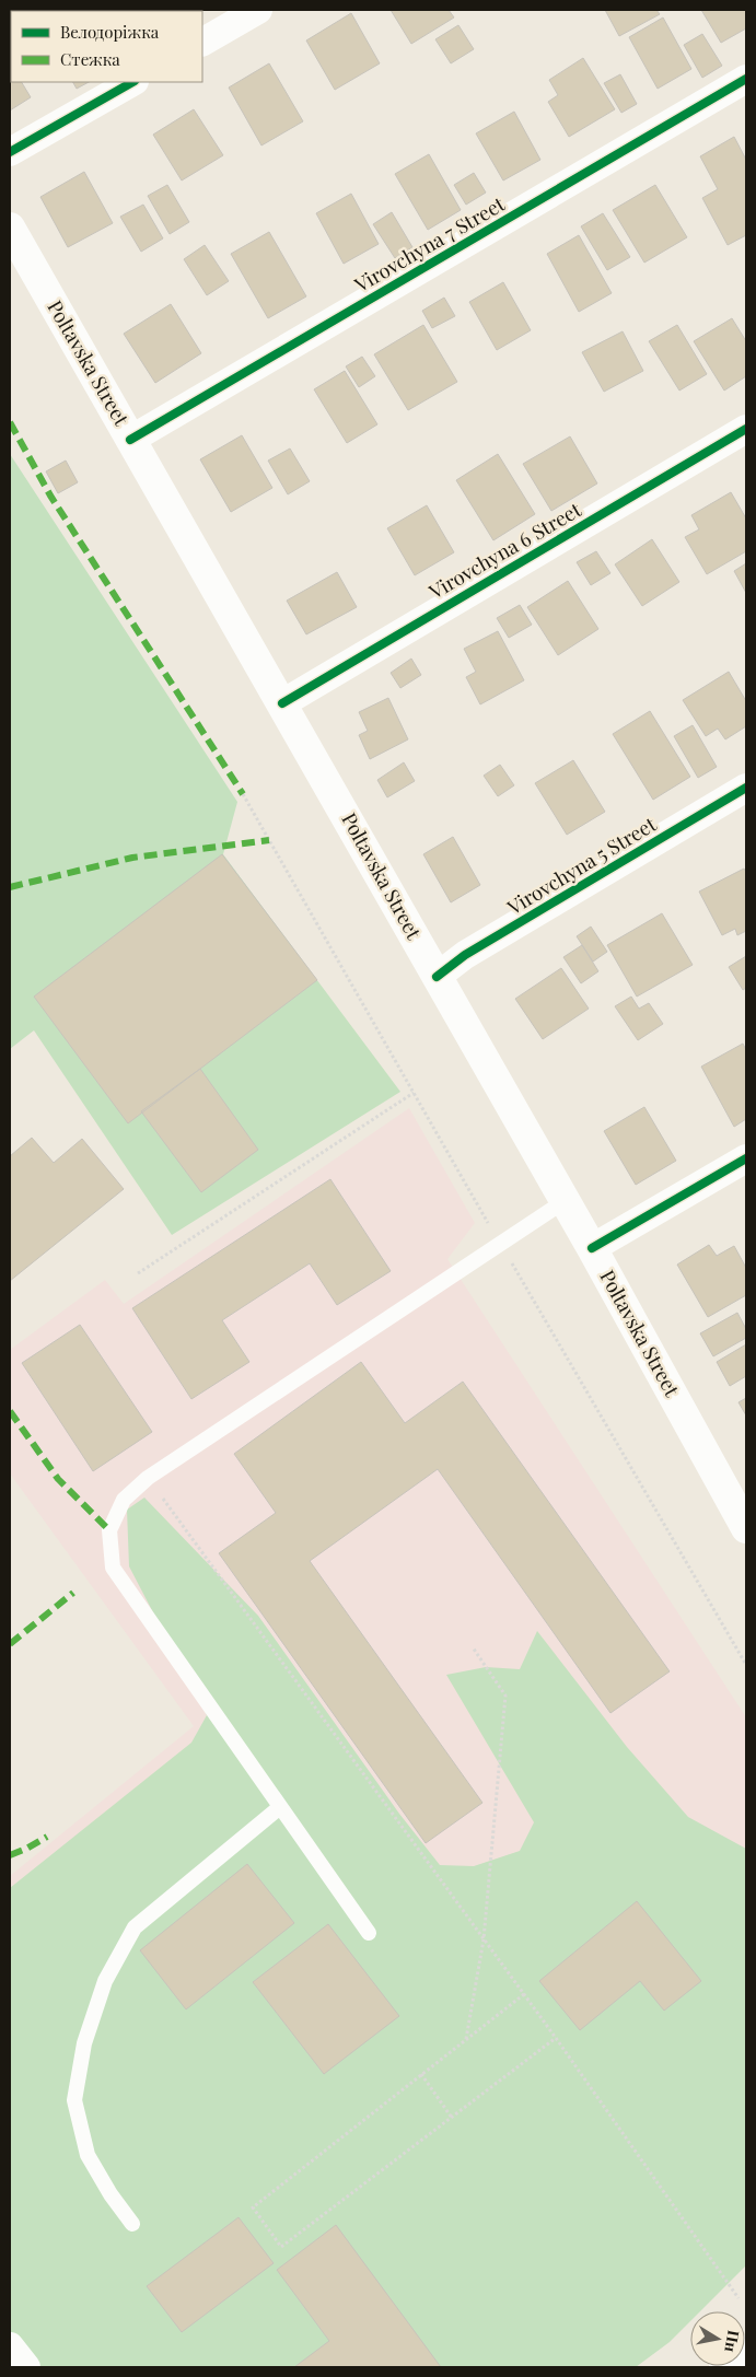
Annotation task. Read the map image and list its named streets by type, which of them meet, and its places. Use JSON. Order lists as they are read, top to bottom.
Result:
{
  "streets": {
    "main road": ["Poltavska Street"],
    "street": ["Virovchyna 7 Street", "Virovchyna 6 Street", "Virovchyna 5 Street"]
  },
  "crossings": [
    ["Virovchyna 7 Street", "Poltavska Street"],
    ["Poltavska Street", "Virovchyna 6 Street"],
    ["Poltavska Street", "Virovchyna 5 Street"]
  ],
  "legend": ["Велодоріжка", "Стежка"],
  "north": "right"
}
